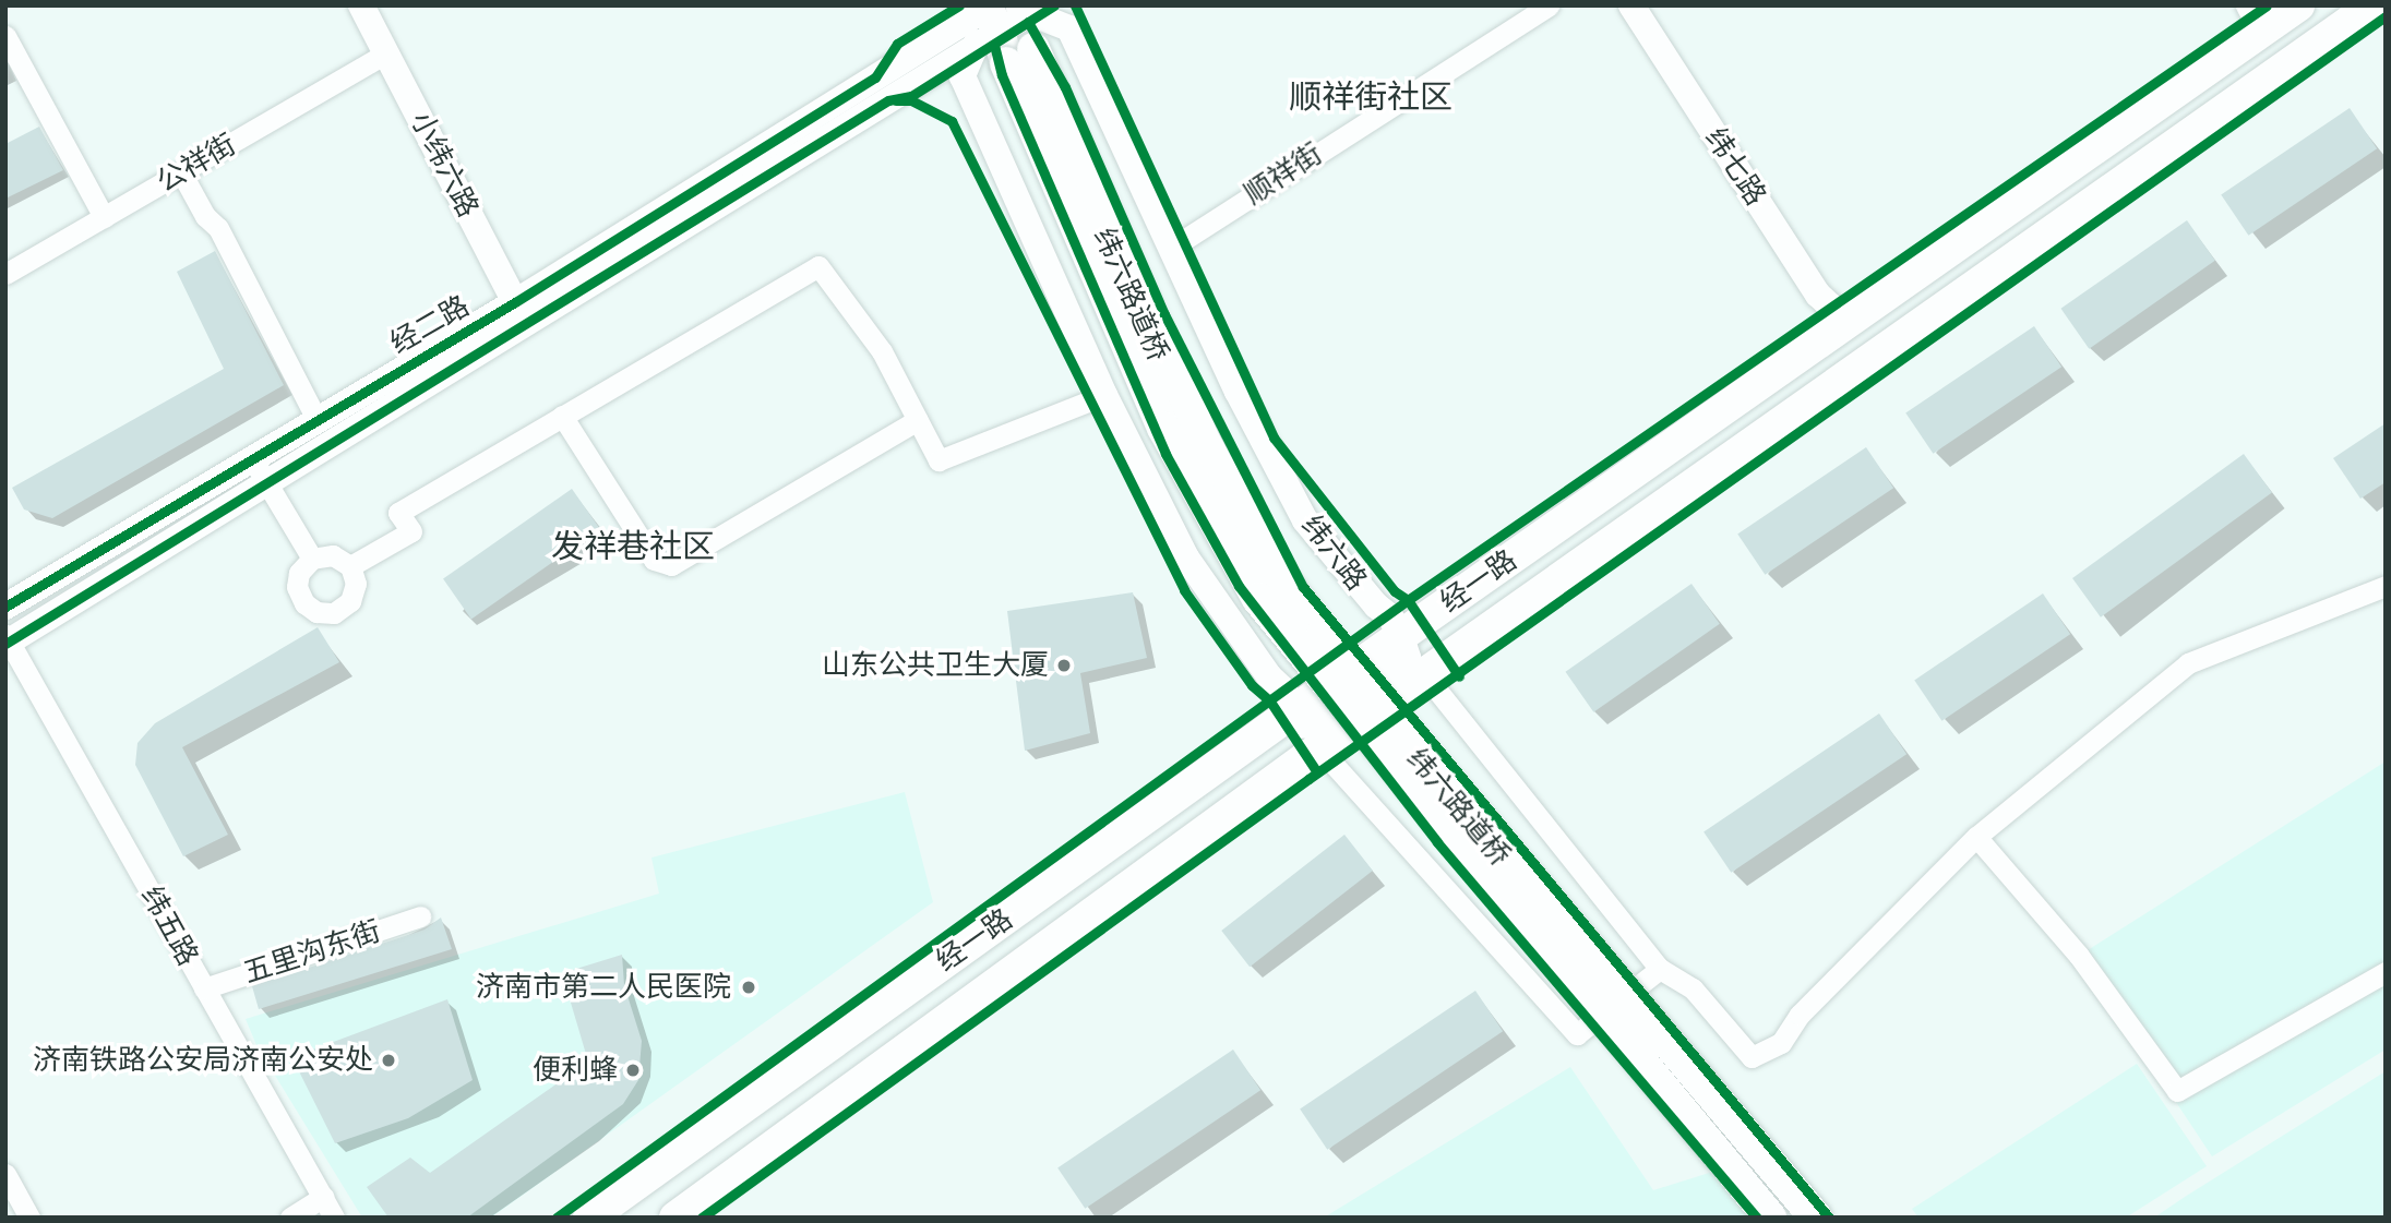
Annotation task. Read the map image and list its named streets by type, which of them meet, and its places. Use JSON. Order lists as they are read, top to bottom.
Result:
{
  "streets": {
    "main road": ["纬六路道桥", "经一路"],
    "street": [
      "公祥街",
      "小纬六路",
      "纬七路",
      "顺祥街",
      "经二路",
      "纬六路",
      "纬五路",
      "五里沟东街"
    ]
  },
  "crossings": [
    ["公祥街", "小纬六路"],
    ["小纬六路", "经二路"],
    ["纬七路", "经一路"],
    ["顺祥街", "纬六路"],
    ["纬六路道桥", "经二路"],
    ["纬六路道桥", "纬六路"],
    ["经二路", "纬六路"],
    ["经二路", "纬五路"],
    ["纬六路", "经一路"],
    ["纬五路", "五里沟东街"]
  ],
  "districts": ["顺祥街社区", "发祥巷社区"],
  "places": [
    "山东公共卫生大厦",
    "济南市第二人民医院",
    "济南铁路公安局济南公安处",
    "便利蜂"
  ]
}
